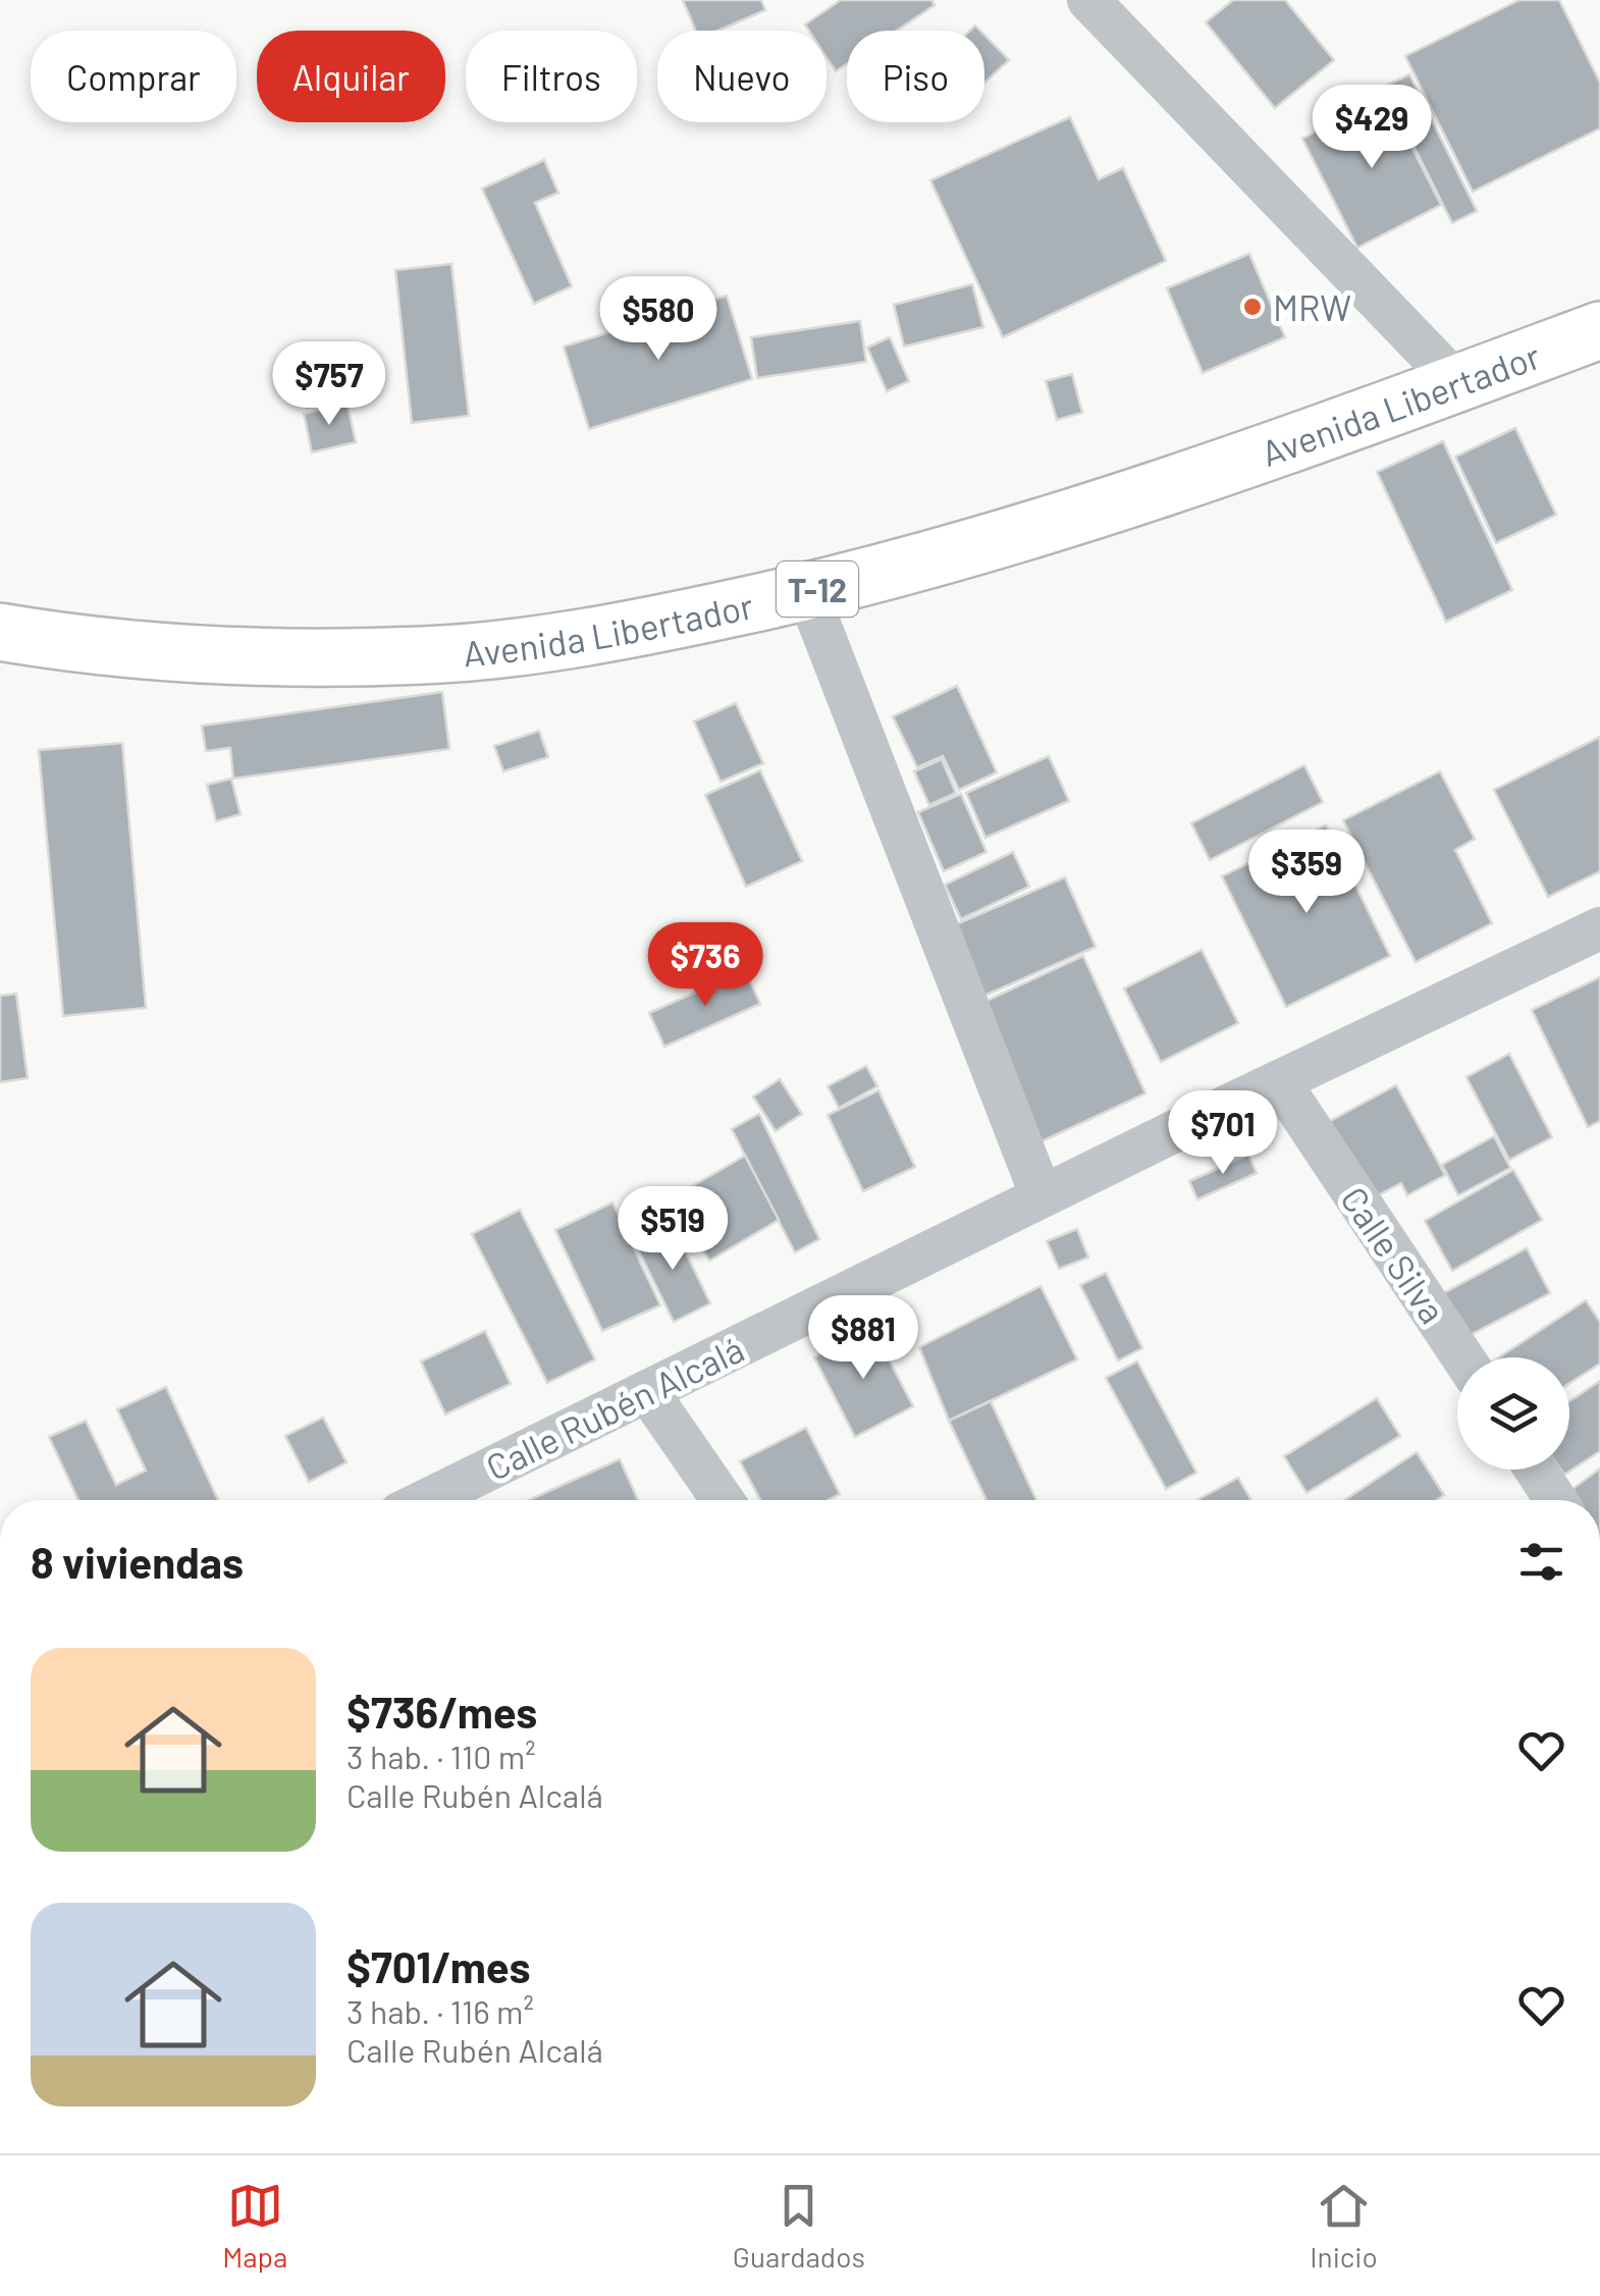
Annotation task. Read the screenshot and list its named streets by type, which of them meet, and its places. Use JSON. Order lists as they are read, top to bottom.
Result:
{
  "streets": {
    "highway": ["Avenida Libertador", "T-12"],
    "street": ["Calle Silva", "Calle Rubén Alcalá"]
  },
  "crossings": [
    ["Calle Silva", "Calle Rubén Alcalá"]
  ],
  "places": ["MRW"],
  "page": {
    "chip": [
      "Comprar",
      "Alquilar",
      "Filtros",
      "Nuevo",
      "Piso"
    ],
    "price": [
      "$429",
      "$580",
      "$757",
      "$359",
      "$736",
      "$701",
      "$519",
      "$881"
    ],
    "heading": "8 viviendas",
    "list": [
      {
        "name": "$736/mes",
        "note": "3 hab. · 110 m² · Calle Rubén Alcalá"
      },
      {
        "name": "$701/mes",
        "note": "3 hab. · 116 m² · Calle Rubén Alcalá"
      }
    ],
    "tabs": ["Mapa", "Guardados", "Inicio"]
  }
}
